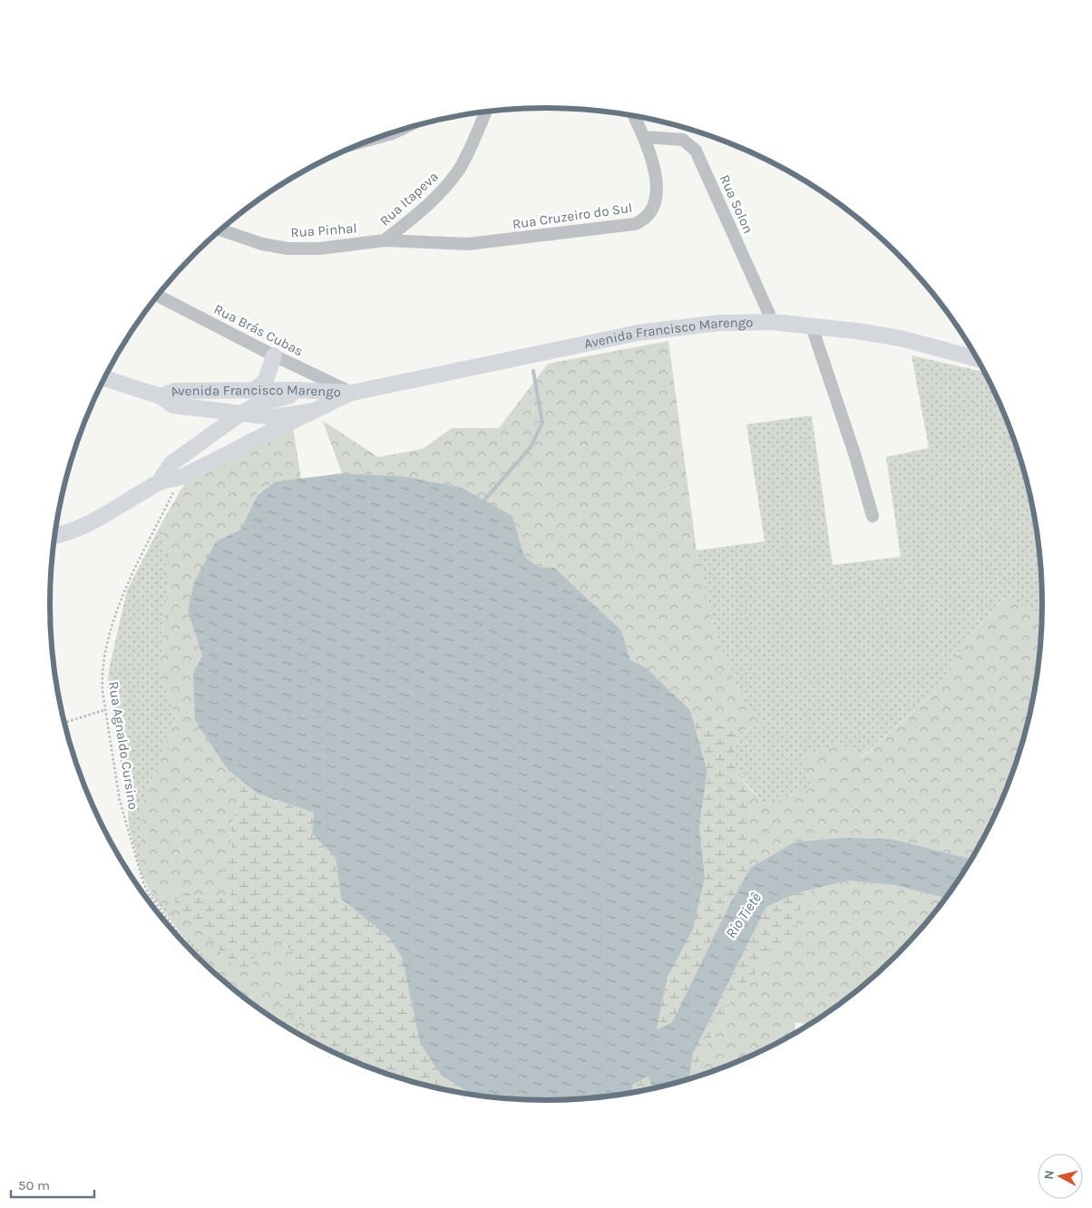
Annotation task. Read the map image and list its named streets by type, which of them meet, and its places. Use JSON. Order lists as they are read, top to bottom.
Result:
{
  "streets": {
    "main road": ["Avenida Francisco Marengo"],
    "street": [
      "Rua Itapeva",
      "Rua Solon",
      "Rua Cruzeiro do Sul",
      "Rua Pinhal",
      "Rua Brás Cubas"
    ],
    "path": ["Rua Agnaldo Cursino"]
  },
  "crossings": [
    ["Rua Itapeva", "Rua Cruzeiro do Sul"],
    ["Rua Itapeva", "Rua Pinhal"],
    ["Rua Solon", "Rua Cruzeiro do Sul"],
    ["Rua Solon", "Avenida Francisco Marengo"],
    ["Rua Cruzeiro do Sul", "Rua Pinhal"],
    ["Rua Brás Cubas", "Avenida Francisco Marengo"]
  ],
  "water": ["Rio Tietê"],
  "scale_bar": "50 m",
  "north": "left"
}
